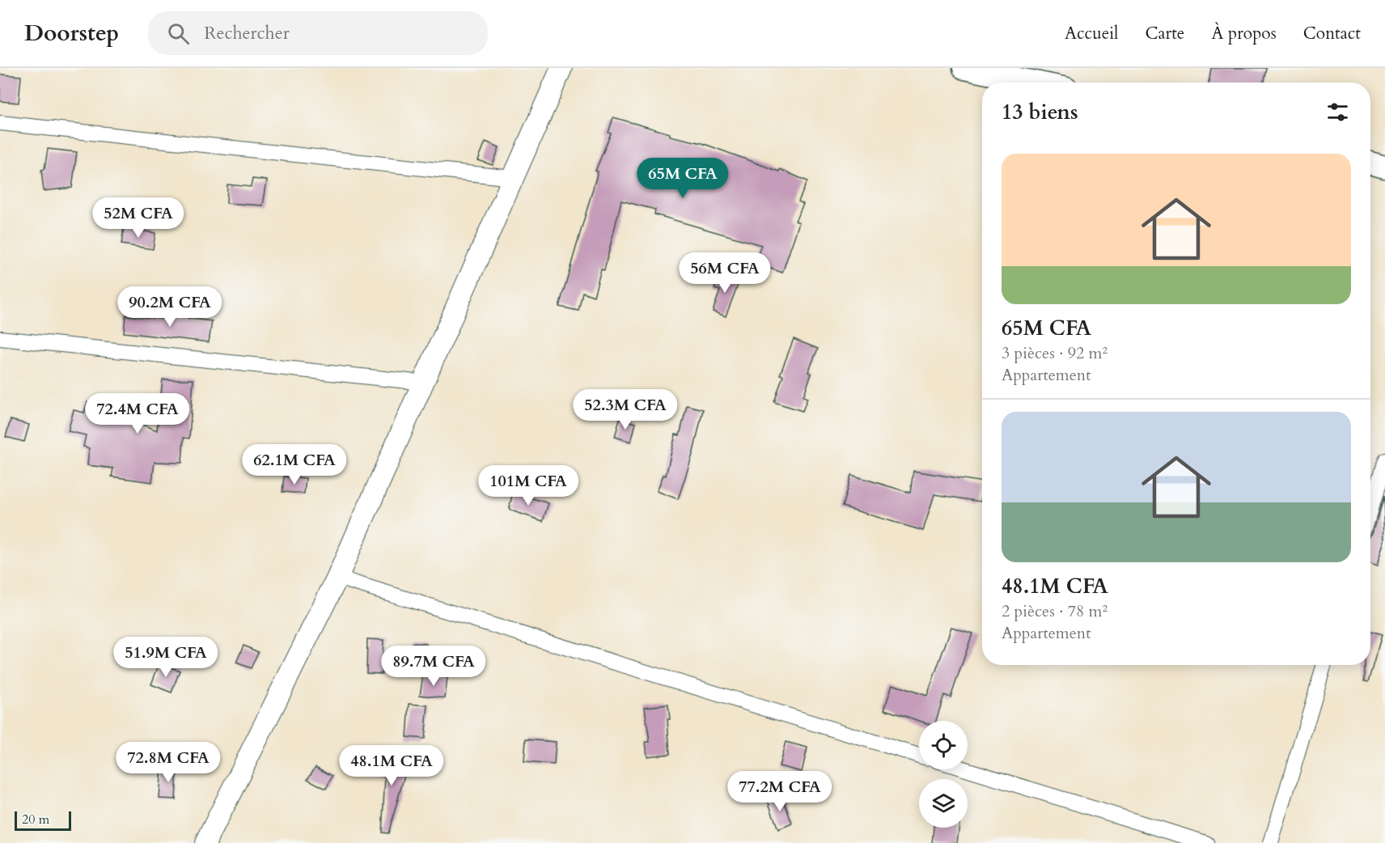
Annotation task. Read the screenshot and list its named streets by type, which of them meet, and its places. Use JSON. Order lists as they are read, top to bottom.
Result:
{
  "scale_bar": "20 m",
  "page": {
    "header": "Doorstep",
    "search": "Rechercher",
    "nav": [
      "Accueil",
      "Carte",
      "À propos",
      "Contact"
    ],
    "heading": "13 biens",
    "list": [
      {
        "name": "65M CFA",
        "note": "3 pièces · 92 m² · Appartement"
      },
      {
        "name": "48.1M CFA",
        "note": "2 pièces · 78 m² · Appartement"
      }
    ],
    "price": [
      "65M CFA",
      "52M CFA",
      "56M CFA",
      "90.2M CFA",
      "52.3M CFA",
      "72.4M CFA",
      "62.1M CFA",
      "101M CFA",
      "51.9M CFA",
      "89.7M CFA",
      "72.8M CFA",
      "48.1M CFA",
      "77.2M CFA"
    ],
    "scale": "20 m"
  }
}
